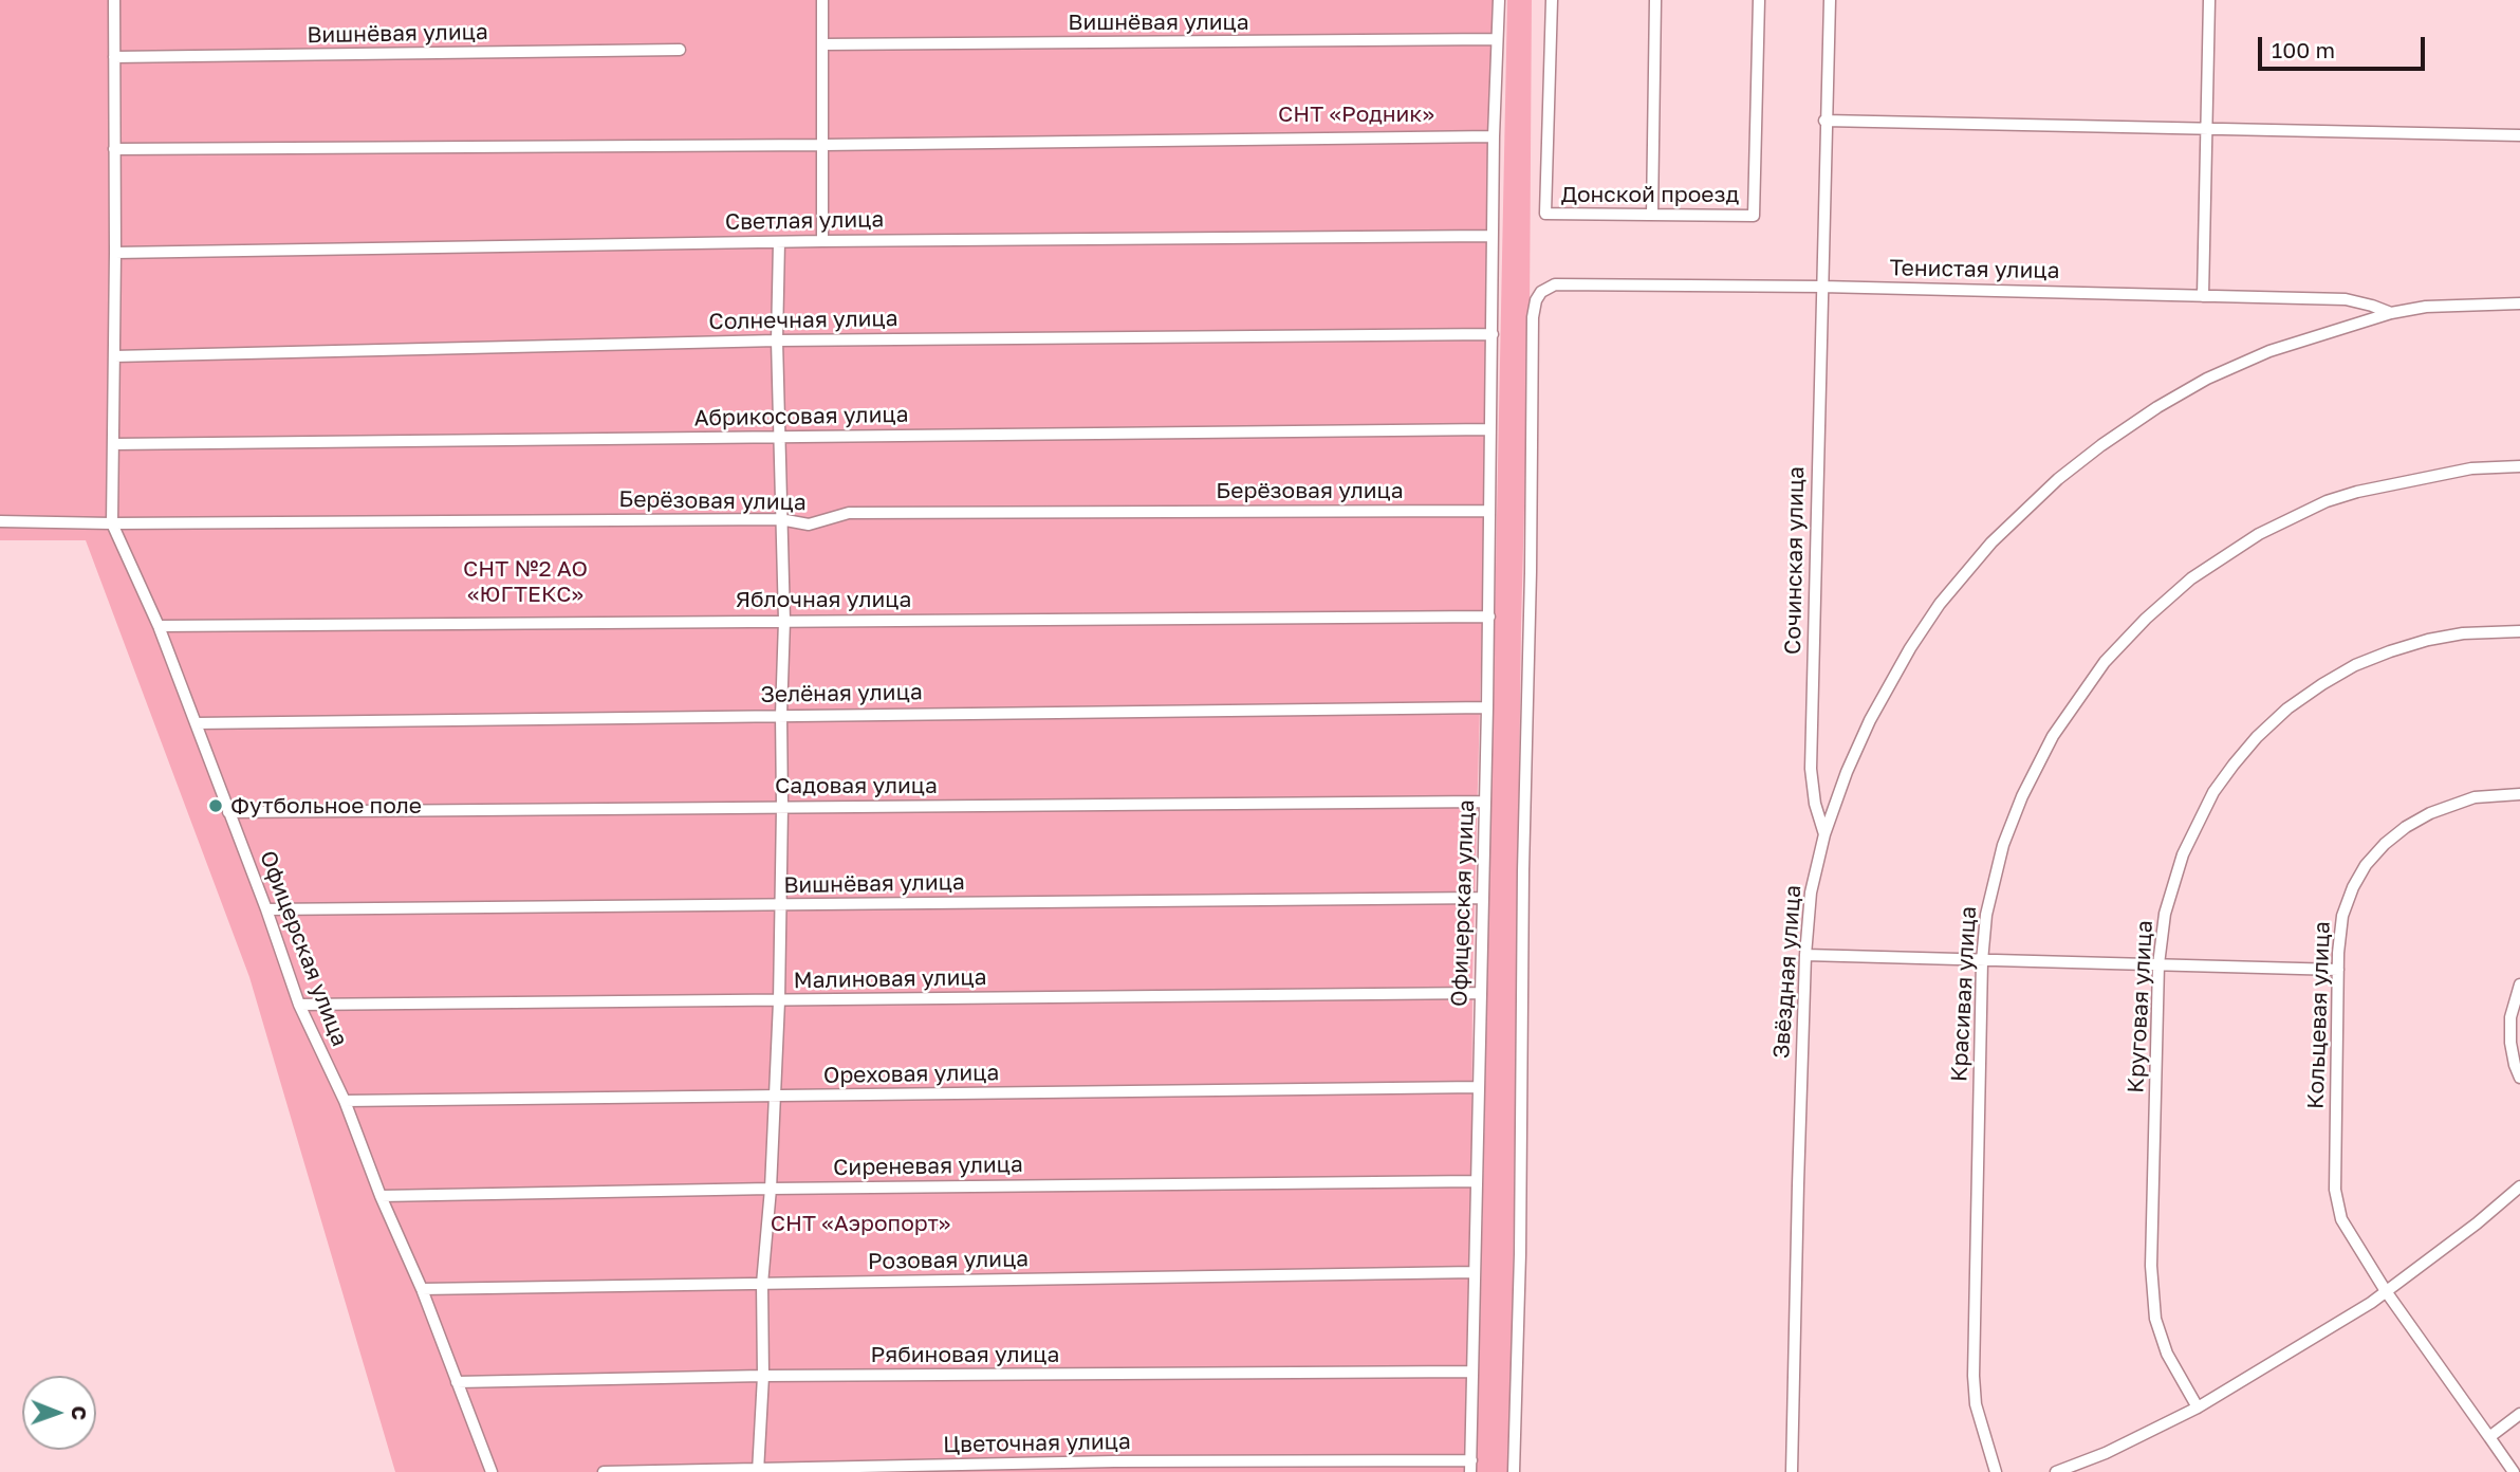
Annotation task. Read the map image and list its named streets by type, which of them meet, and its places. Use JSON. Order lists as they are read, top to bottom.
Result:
{
  "streets": {
    "street": [
      "Вишнёвая улица",
      "Донской проезд",
      "Светлая улица",
      "Тенистая улица",
      "Солнечная улица",
      "Абрикосовая улица",
      "Берёзовая улица",
      "Сочинская улица",
      "Яблочная улица",
      "Зелёная улица",
      "Садовая улица",
      "Офицерская улица",
      "Звёздная улица",
      "Малиновая улица",
      "Красивая улица",
      "Круговая улица",
      "Кольцевая улица",
      "Ореховая улица",
      "Сиреневая улица",
      "Розовая улица",
      "Рябиновая улица",
      "Цветочная улица"
    ]
  },
  "crossings": [
    ["Вишнёвая улица", "Офицерская улица"],
    ["Светлая улица", "Офицерская улица"],
    ["Тенистая улица", "Сочинская улица"],
    ["Тенистая улица", "Звёздная улица"],
    ["Солнечная улица", "Офицерская улица"],
    ["Абрикосовая улица", "Офицерская улица"],
    ["Берёзовая улица", "Офицерская улица"],
    ["Сочинская улица", "Звёздная улица"],
    ["Яблочная улица", "Офицерская улица"],
    ["Зелёная улица", "Офицерская улица"],
    ["Садовая улица", "Офицерская улица"],
    ["Офицерская улица", "Малиновая улица"],
    ["Офицерская улица", "Ореховая улица"],
    ["Офицерская улица", "Сиреневая улица"],
    ["Офицерская улица", "Розовая улица"],
    ["Офицерская улица", "Рябиновая улица"],
    ["Офицерская улица", "Цветочная улица"]
  ],
  "parks": ["СНТ «Родник»", "СНТ №2 АО «ЮГТЕКС»", "СНТ «Аэропорт»"],
  "places": ["Футбольное поле"],
  "scale_bar": "100 m",
  "north": "right"
}
